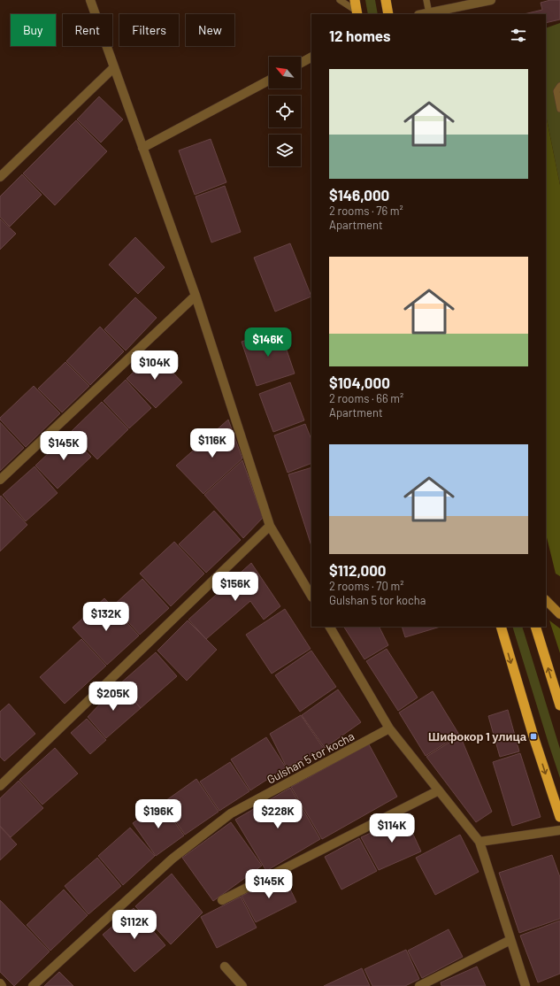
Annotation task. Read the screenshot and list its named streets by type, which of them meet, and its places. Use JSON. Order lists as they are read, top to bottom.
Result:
{
  "streets": {
    "street": ["Gulshan 5 tor kocha"]
  },
  "places": {
    "transit": ["Шифокор 1 улица"]
  },
  "north": "top left",
  "page": {
    "chip": [
      "Buy",
      "Rent",
      "Filters",
      "New"
    ],
    "heading": "12 homes",
    "list": [
      {
        "name": "$146,000",
        "note": "2 rooms · 76 m² · Apartment"
      },
      {
        "name": "$104,000",
        "note": "2 rooms · 66 m² · Apartment"
      },
      {
        "name": "$112,000",
        "note": "2 rooms · 70 m² · Gulshan 5 tor kocha"
      }
    ],
    "price": [
      "$146K",
      "$104K",
      "$116K",
      "$145K",
      "$156K",
      "$132K",
      "$205K",
      "$196K",
      "$228K",
      "$114K",
      "$145K",
      "$112K"
    ]
  }
}
